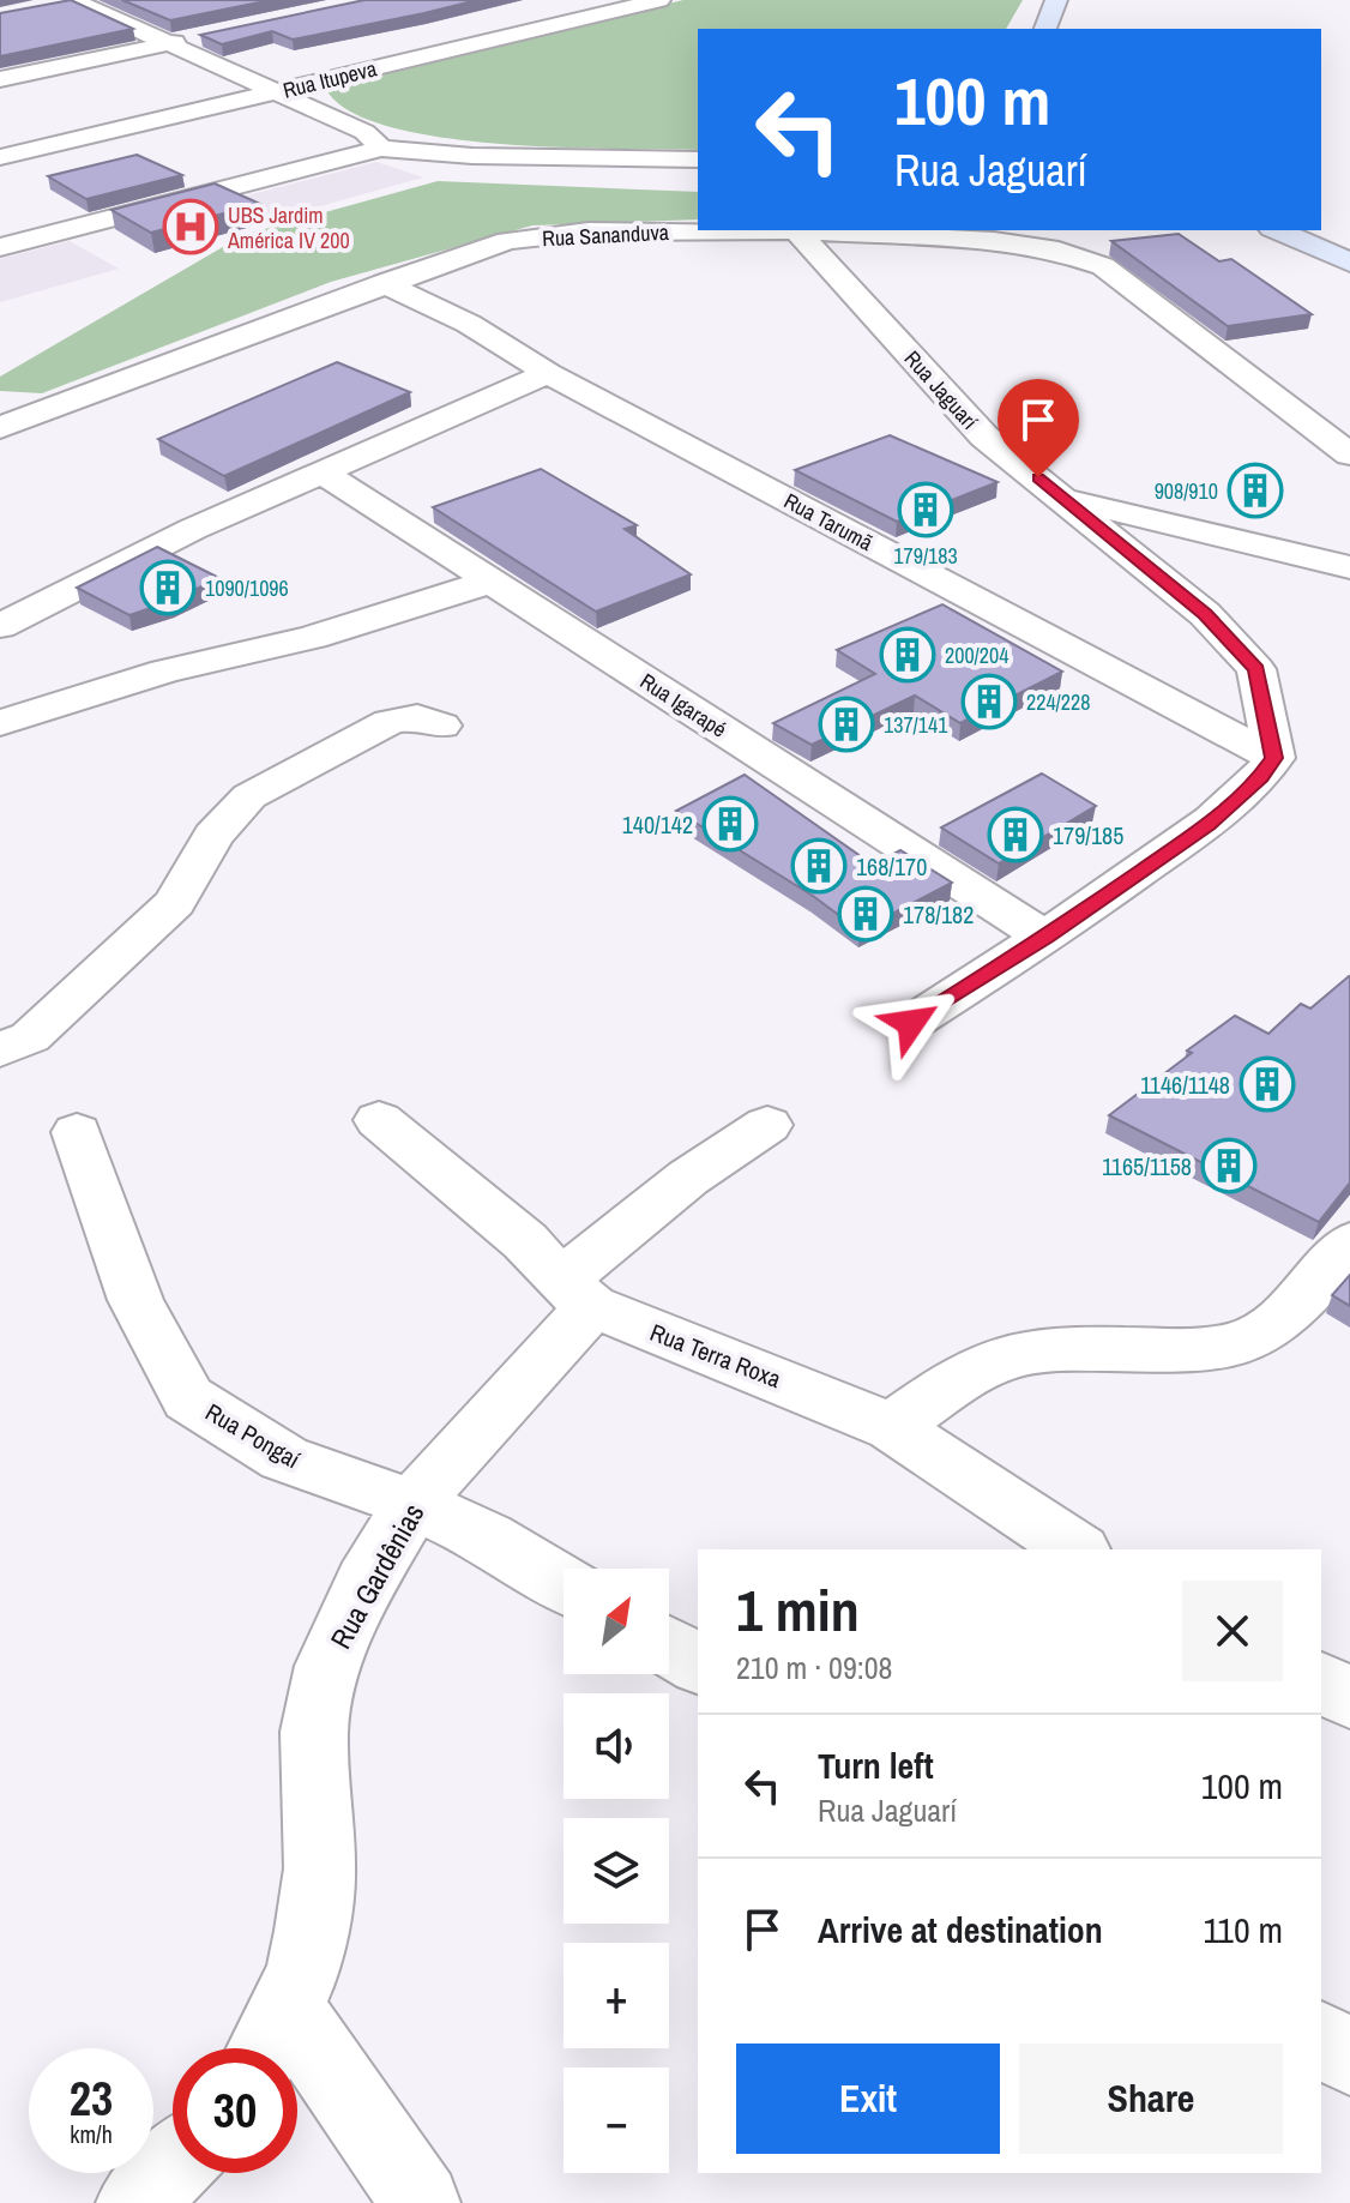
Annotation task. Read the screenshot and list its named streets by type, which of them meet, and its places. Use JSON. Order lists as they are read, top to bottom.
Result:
{
  "streets": {
    "street": [
      "Rua Itupeva",
      "Rua Sananduva",
      "Rua Jaguarí",
      "Rua Tarumã",
      "Rua Igarapé",
      "Rua Terra Roxa",
      "Rua Pongaí",
      "Rua Gardênias"
    ]
  },
  "crossings": [
    ["Rua Sananduva", "Rua Jaguarí"],
    ["Rua Sananduva", "Rua Tarumã"],
    ["Rua Jaguarí", "Rua Tarumã"],
    ["Rua Terra Roxa", "Rua Gardênias"],
    ["Rua Pongaí", "Rua Gardênias"]
  ],
  "places": {
    "hospital": ["UBS Jardim América IV 200"],
    "building": [
      "908/910",
      "179/183",
      "1090/1096",
      "200/204",
      "224/228",
      "137/141",
      "140/142",
      "179/185",
      "168/170",
      "178/182",
      "1146/1148",
      "1165/1158"
    ]
  },
  "north": "top right",
  "page": {
    "turn": ["100 m", "Rua Jaguarí"],
    "heading": ["1 min", "210 m · 09:08"],
    "map_buttons": ["+", "−"],
    "list": [
      {
        "name": "Turn left",
        "note": "Rua Jaguarí",
        "value": "100 m"
      },
      {
        "name": "Arrive at destination",
        "value": "110 m"
      }
    ],
    "buttons": ["Exit", "Share"],
    "speed": "23 km/h",
    "limit": "30"
  }
}
